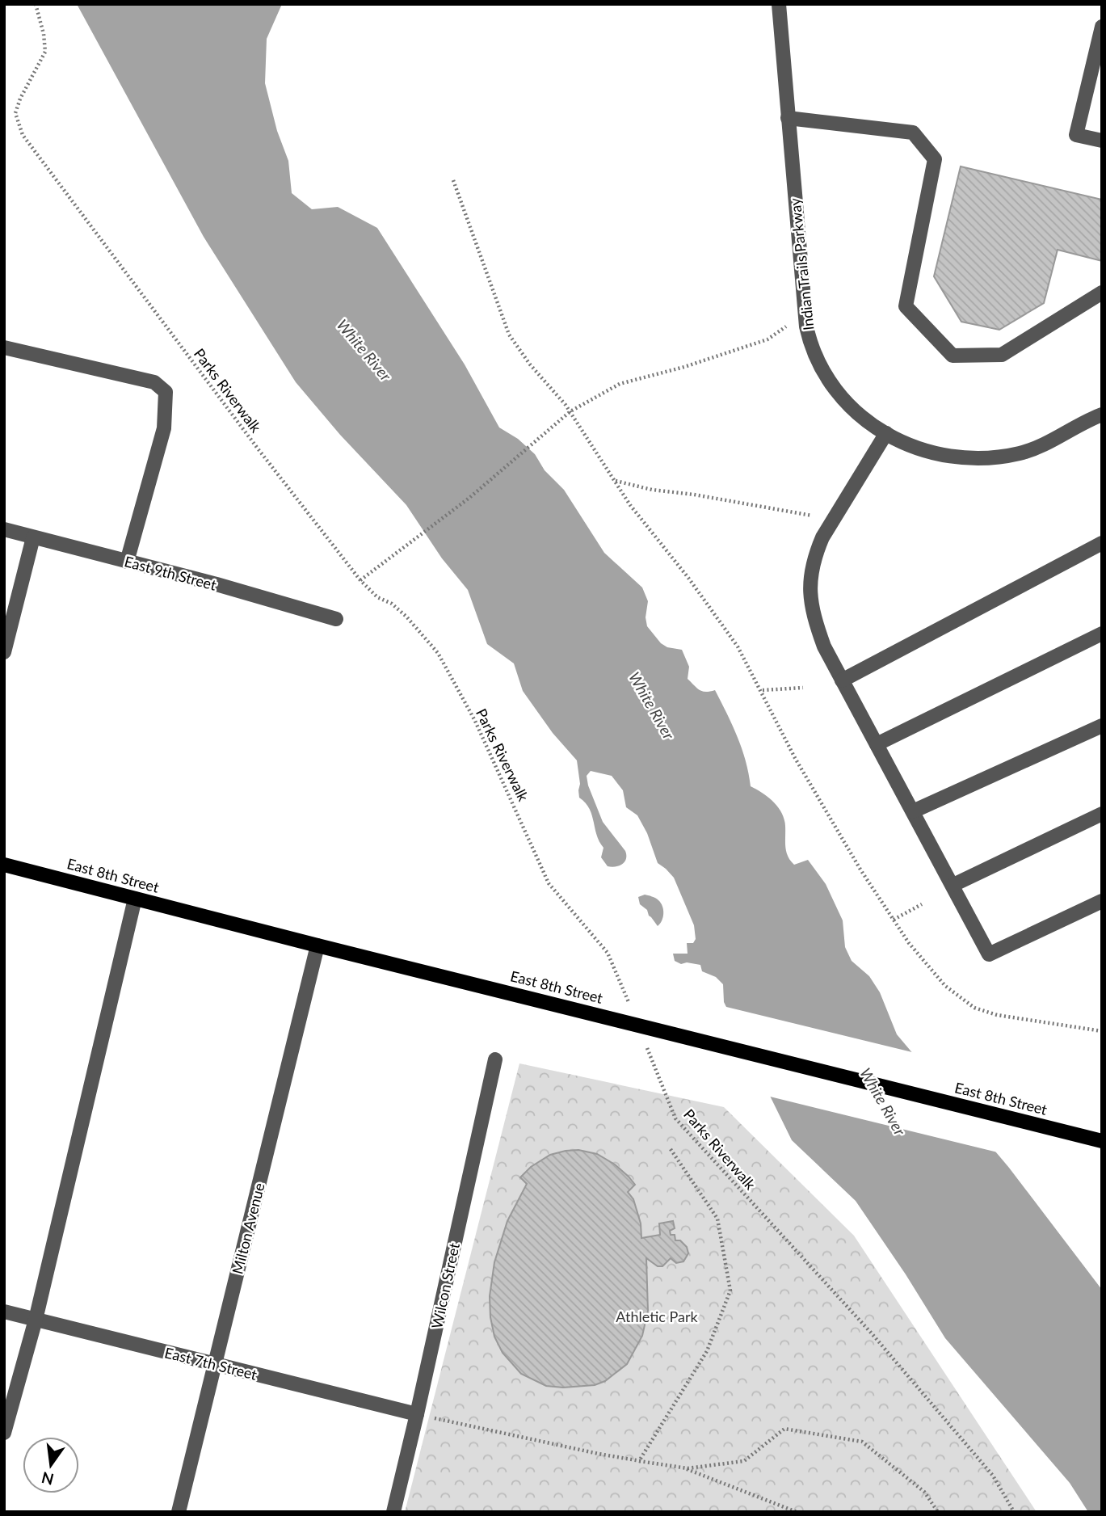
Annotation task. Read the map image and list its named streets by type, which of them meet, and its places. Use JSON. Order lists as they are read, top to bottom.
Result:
{
  "streets": {
    "main road": ["East 8th Street"],
    "street": [
      "Indian Trails Parkway",
      "East 9th Street",
      "Milton Avenue",
      "Wilcon Street",
      "East 7th Street"
    ],
    "path": ["Parks Riverwalk"]
  },
  "crossings": [
    ["East 8th Street", "Milton Avenue"],
    ["Milton Avenue", "East 7th Street"],
    ["Wilcon Street", "East 7th Street"]
  ],
  "water": ["White River"],
  "parks": ["Athletic Park"],
  "north": "bottom"
}
